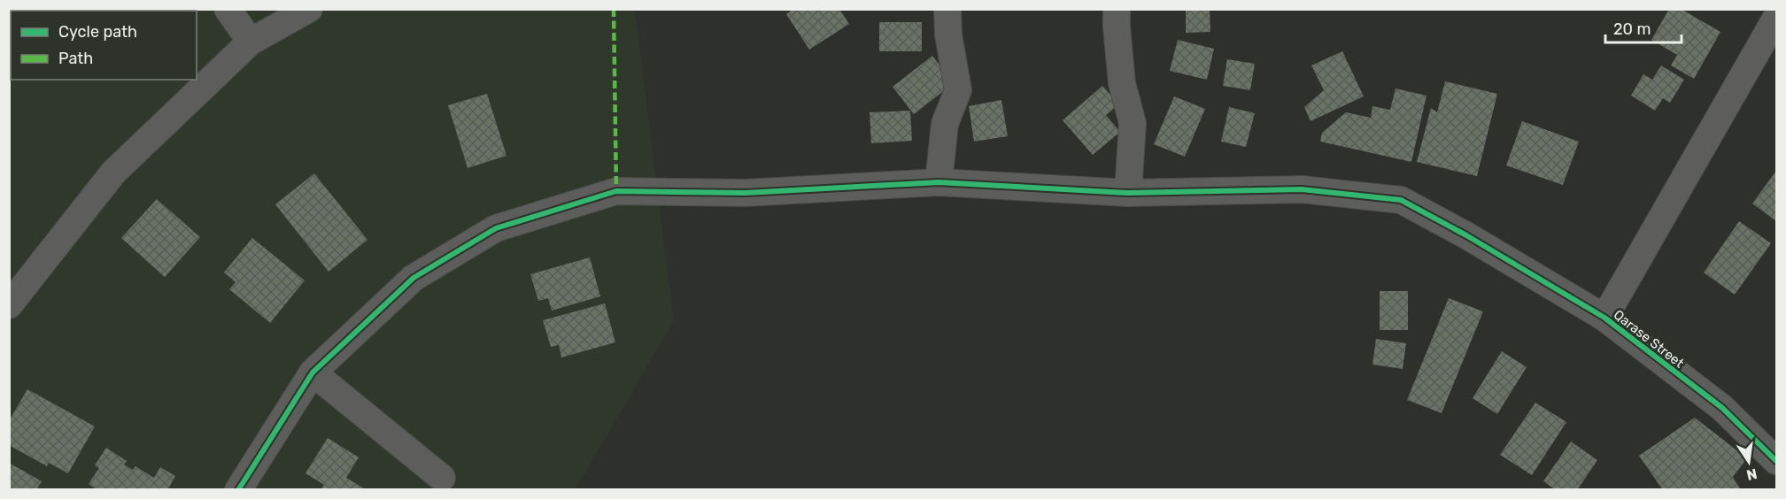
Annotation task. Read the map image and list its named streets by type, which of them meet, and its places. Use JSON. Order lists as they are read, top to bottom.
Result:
{
  "streets": {
    "street": ["Qarase Street"]
  },
  "legend": ["Cycle path", "Path"],
  "scale_bar": "20 m",
  "north": "bottom"
}
